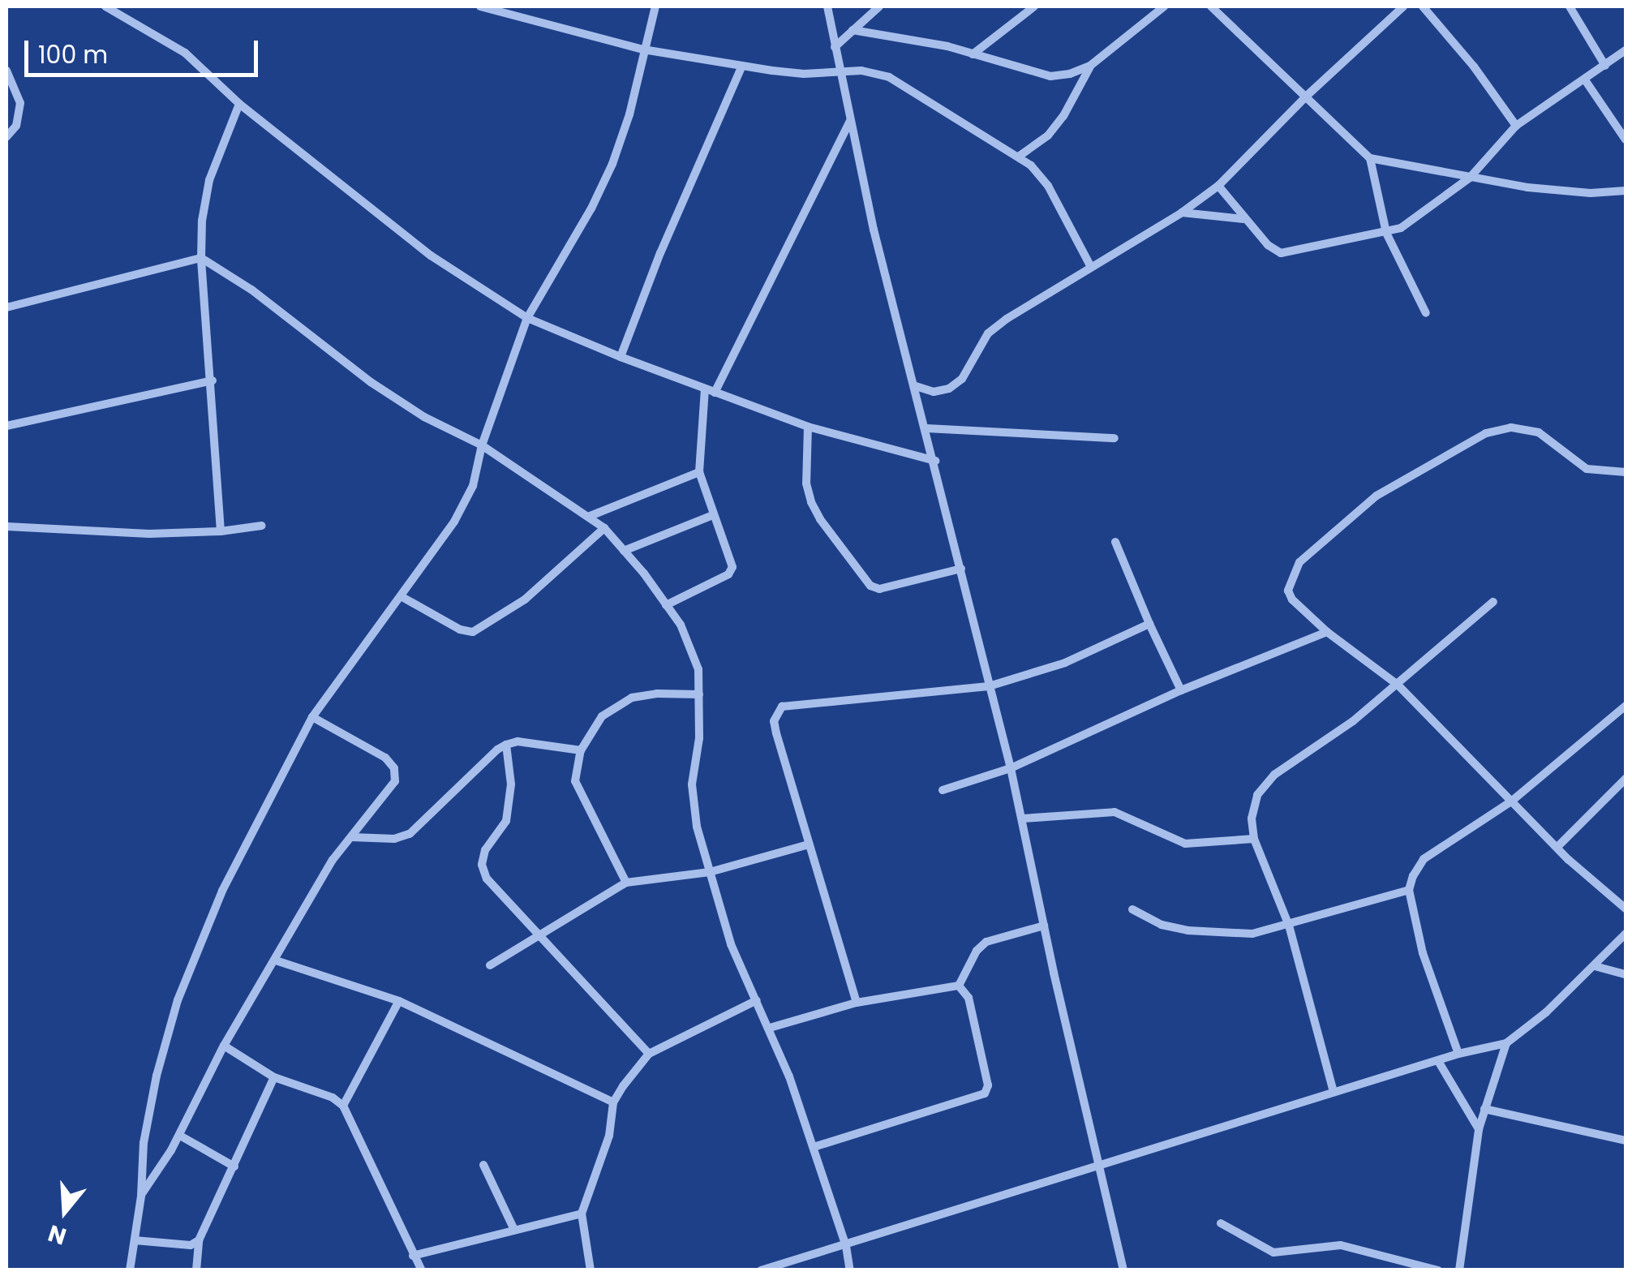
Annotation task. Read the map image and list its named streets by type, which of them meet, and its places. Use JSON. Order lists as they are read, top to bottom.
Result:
{
  "scale_bar": "100 m",
  "north": "bottom"
}
